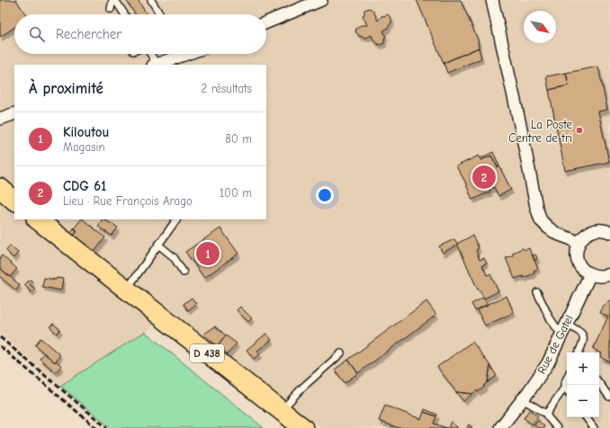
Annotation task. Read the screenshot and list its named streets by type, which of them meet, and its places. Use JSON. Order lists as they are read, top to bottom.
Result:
{
  "streets": {
    "main road": ["D 438"],
    "street": ["Rue de Gatel"]
  },
  "places": ["La Poste Centre de tri"],
  "north": "bottom right",
  "page": {
    "search": "Rechercher",
    "heading": ["À proximité", "2 résultats"],
    "list": [
      {
        "mark": "1",
        "name": "Kiloutou",
        "note": "Magasin",
        "value": "80 m"
      },
      {
        "mark": "2",
        "name": "CDG 61",
        "note": "Lieu · Rue François Arago",
        "value": "100 m"
      }
    ],
    "pins": ["2", "1"],
    "map_buttons": ["+", "−"]
  }
}
